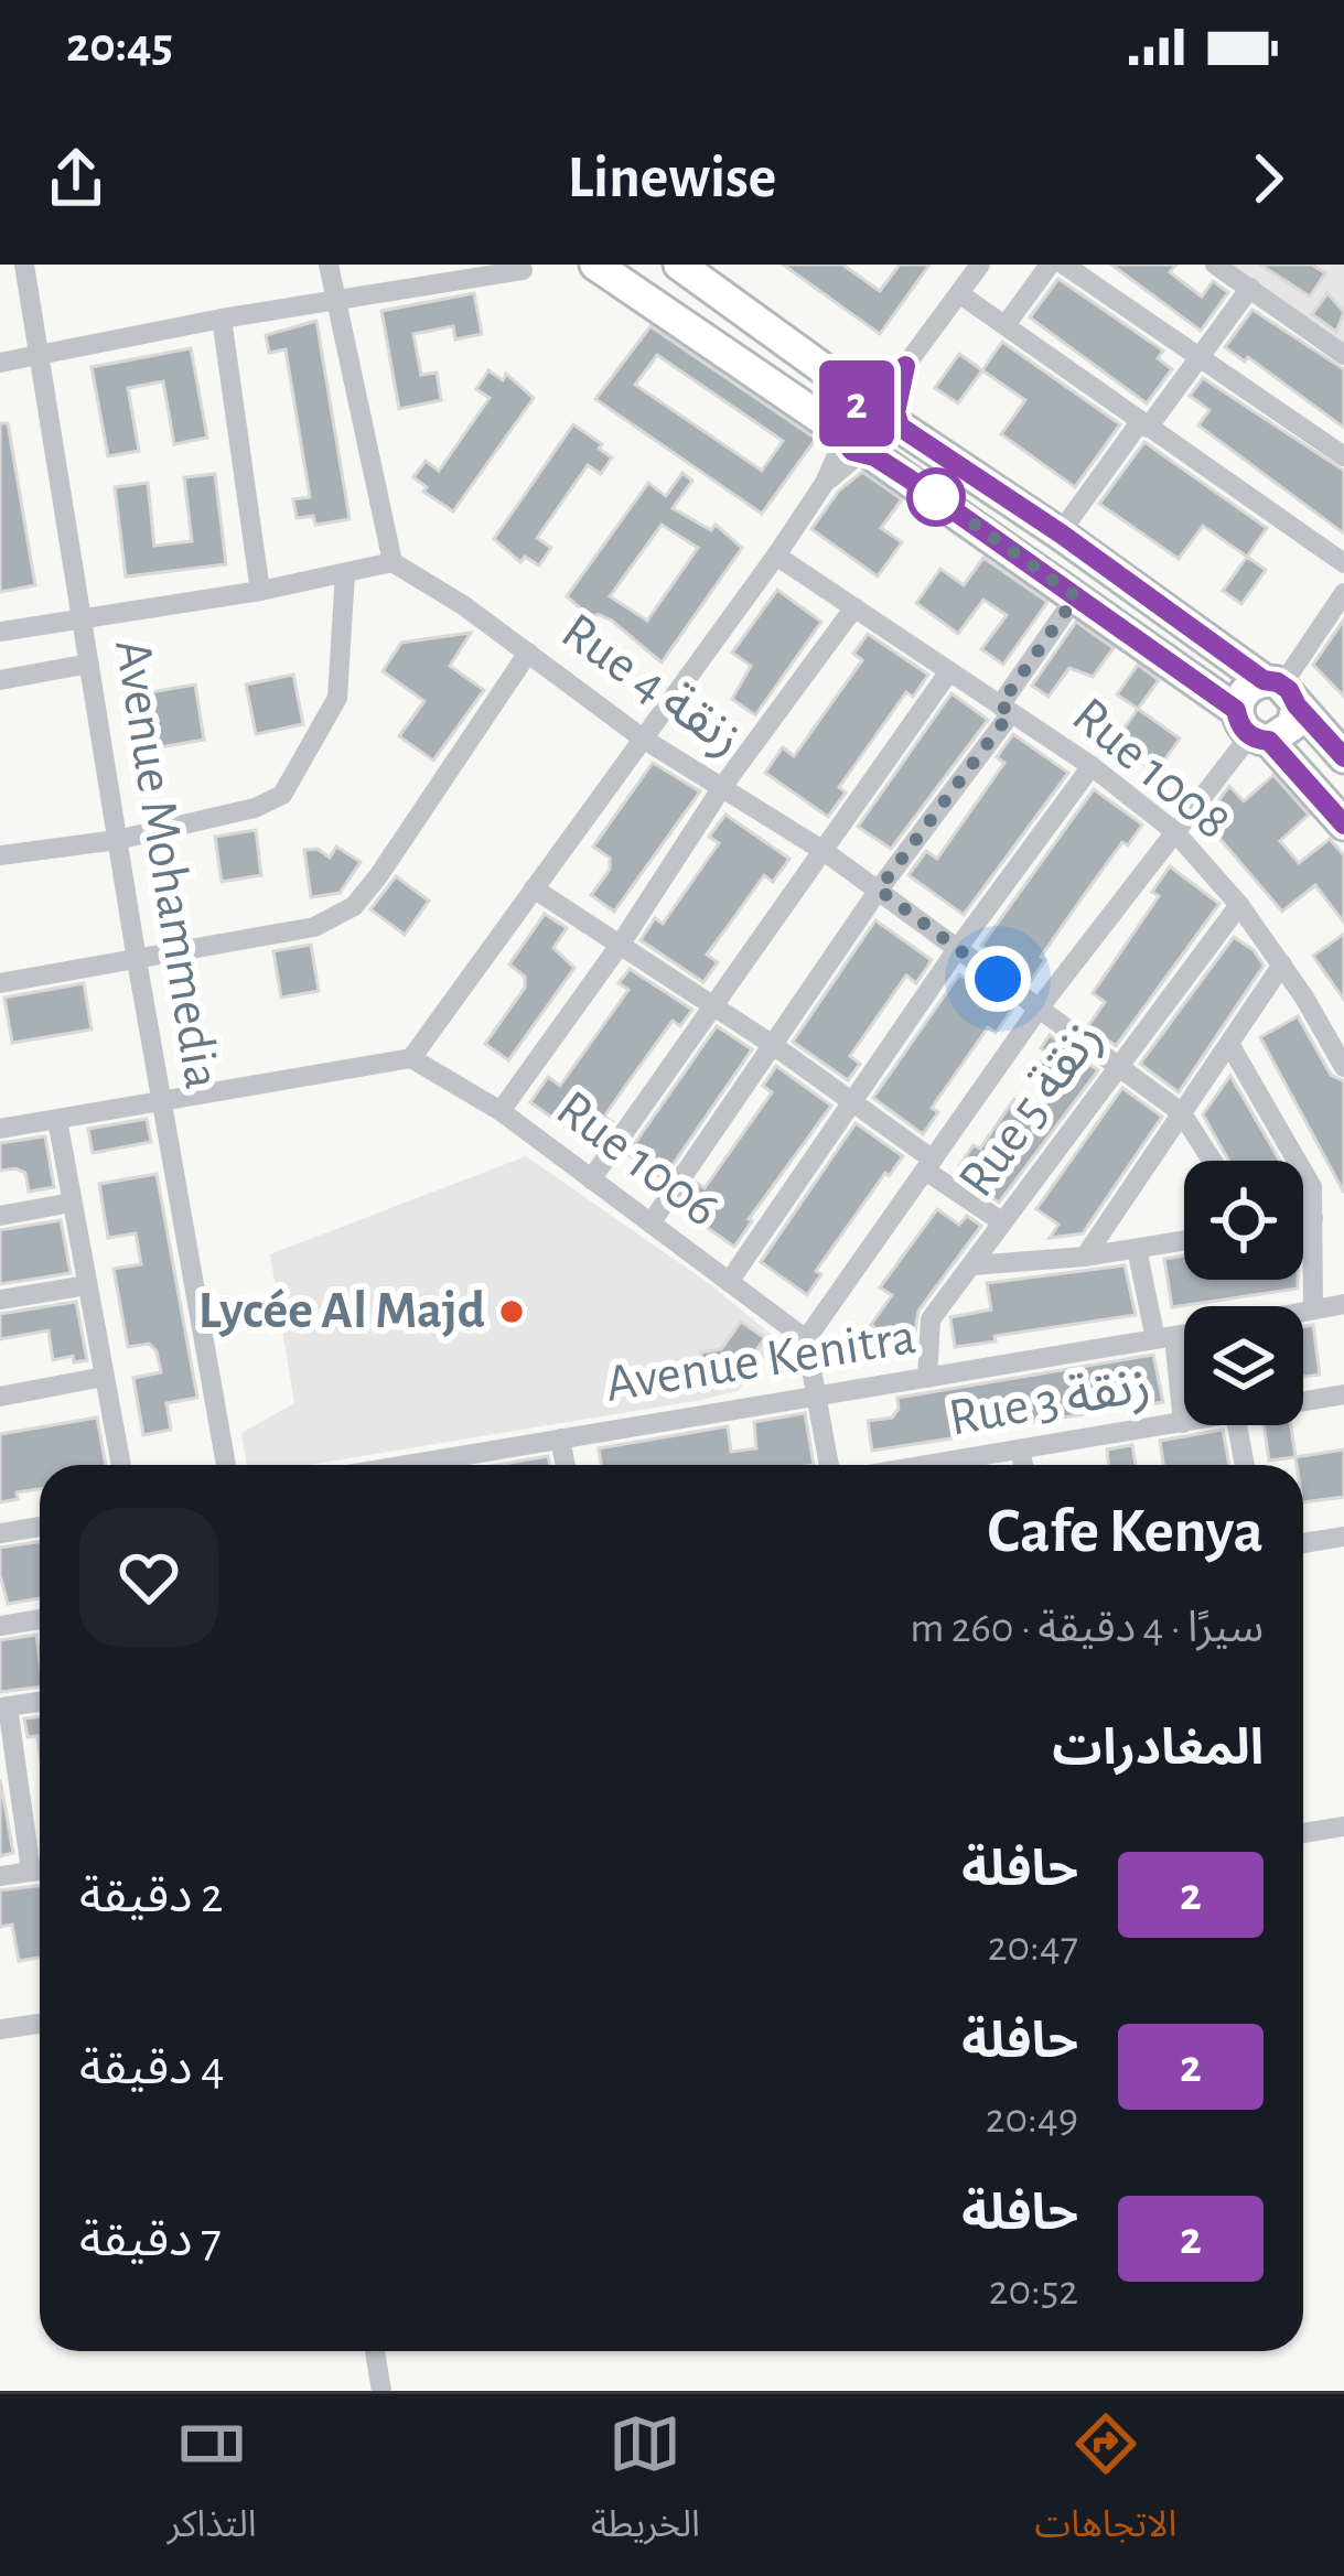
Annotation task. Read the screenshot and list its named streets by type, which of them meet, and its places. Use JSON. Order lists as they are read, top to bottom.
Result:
{
  "streets": {
    "street": [
      "Rue 4 زنقة",
      "Rue 1008",
      "Avenue Mohammedia",
      "Rue 5 زنقة",
      "Rue 1006",
      "Avenue Kenitra",
      "Rue 3 زنقة"
    ]
  },
  "crossings": [
    ["Rue 4 زنقة", "Rue 5 زنقة"],
    ["Rue 1008", "Rue 5 زنقة"],
    ["Rue 5 زنقة", "Avenue Kenitra"]
  ],
  "places": ["Lycée Al Majd"],
  "lines": ["bus line 2"],
  "page": {
    "status": "20:45",
    "header": "Linewise",
    "on_map": "2",
    "heading": [
      ["Cafe Kenya", "سيرًا · 4 دقيقة · 260 m"],
      "المغادرات"
    ],
    "list": [
      {
        "mark": "2",
        "name": "حافلة",
        "note": "20:47",
        "value": "2 دقيقة"
      },
      {
        "mark": "2",
        "name": "حافلة",
        "note": "20:49",
        "value": "4 دقيقة"
      },
      {
        "mark": "2",
        "name": "حافلة",
        "note": "20:52",
        "value": "7 دقيقة"
      }
    ],
    "tabs": ["الاتجاهات", "الخريطة", "التذاكر"]
  }
}
